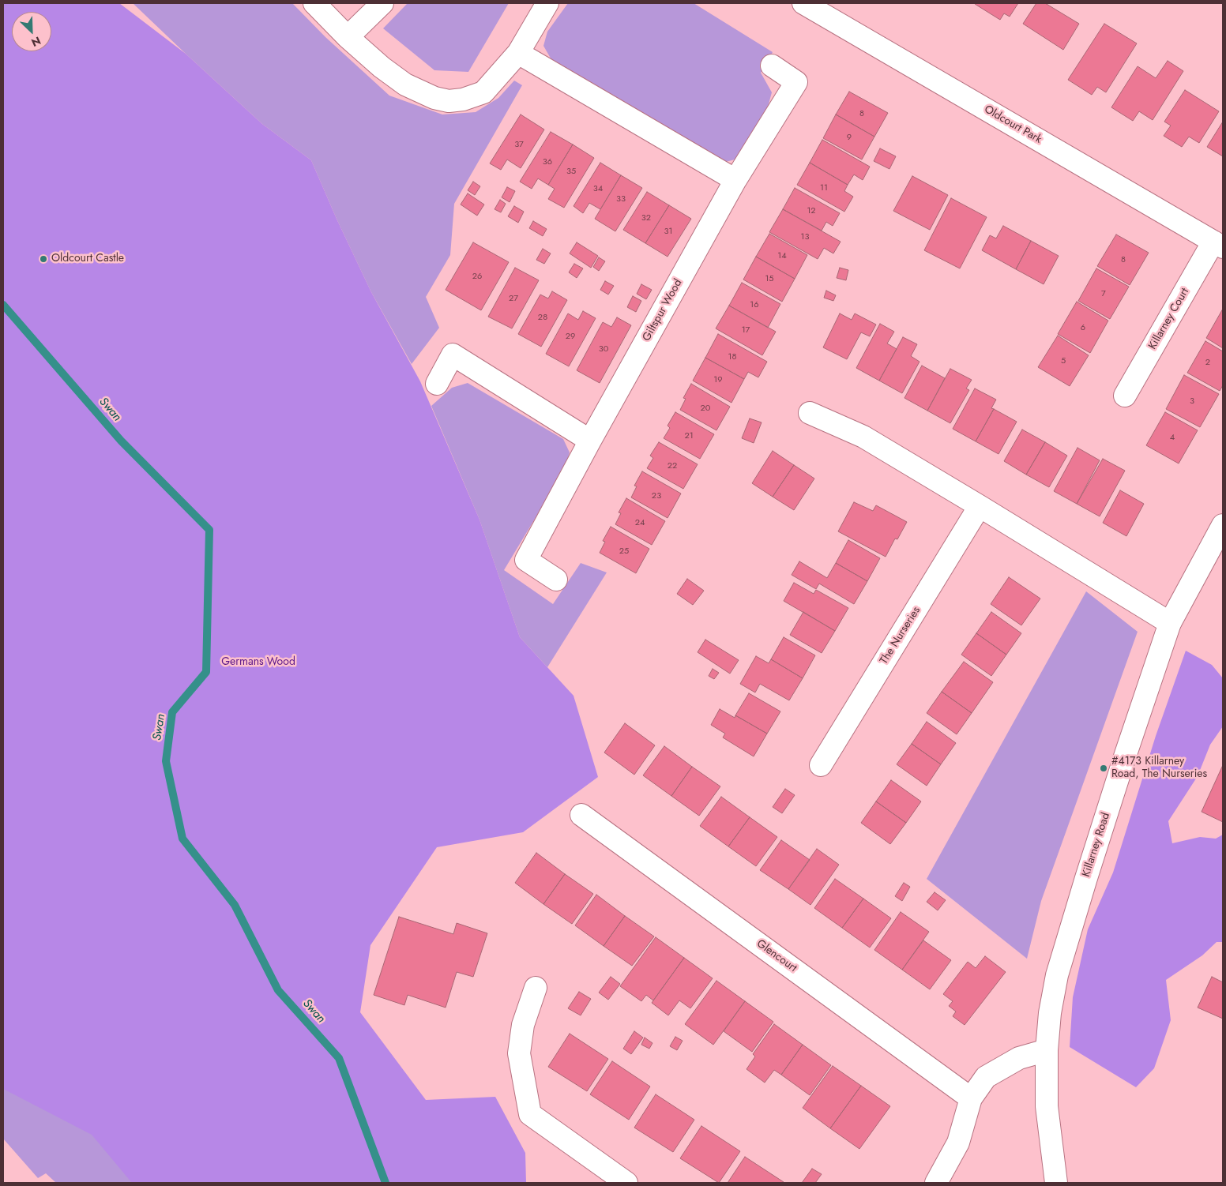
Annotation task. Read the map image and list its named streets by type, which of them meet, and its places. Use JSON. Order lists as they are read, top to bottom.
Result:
{
  "streets": {
    "street": [
      "Oldcourt Park",
      "Giltspur Wood",
      "Killarney Court",
      "The Nurseries",
      "Killarney Road",
      "Glencourt"
    ]
  },
  "crossings": [
    ["Oldcourt Park", "Killarney Court"]
  ],
  "water": ["Swan"],
  "parks": ["Germans Wood"],
  "places": ["Oldcourt Castle", "#4173 Killarney Road, The Nurseries"],
  "house_numbers": [
    "8",
    "9",
    "37",
    "36",
    "35",
    "11",
    "34",
    "33",
    "12",
    "32",
    "31",
    "13",
    "14",
    "8",
    "26",
    "15",
    "7",
    "27",
    "16",
    "28",
    "6",
    "17",
    "29",
    "30",
    "18",
    "5",
    "2",
    "19",
    "3",
    "20",
    "21",
    "4",
    "22",
    "23",
    "24",
    "25"
  ],
  "north": "bottom right"
}
